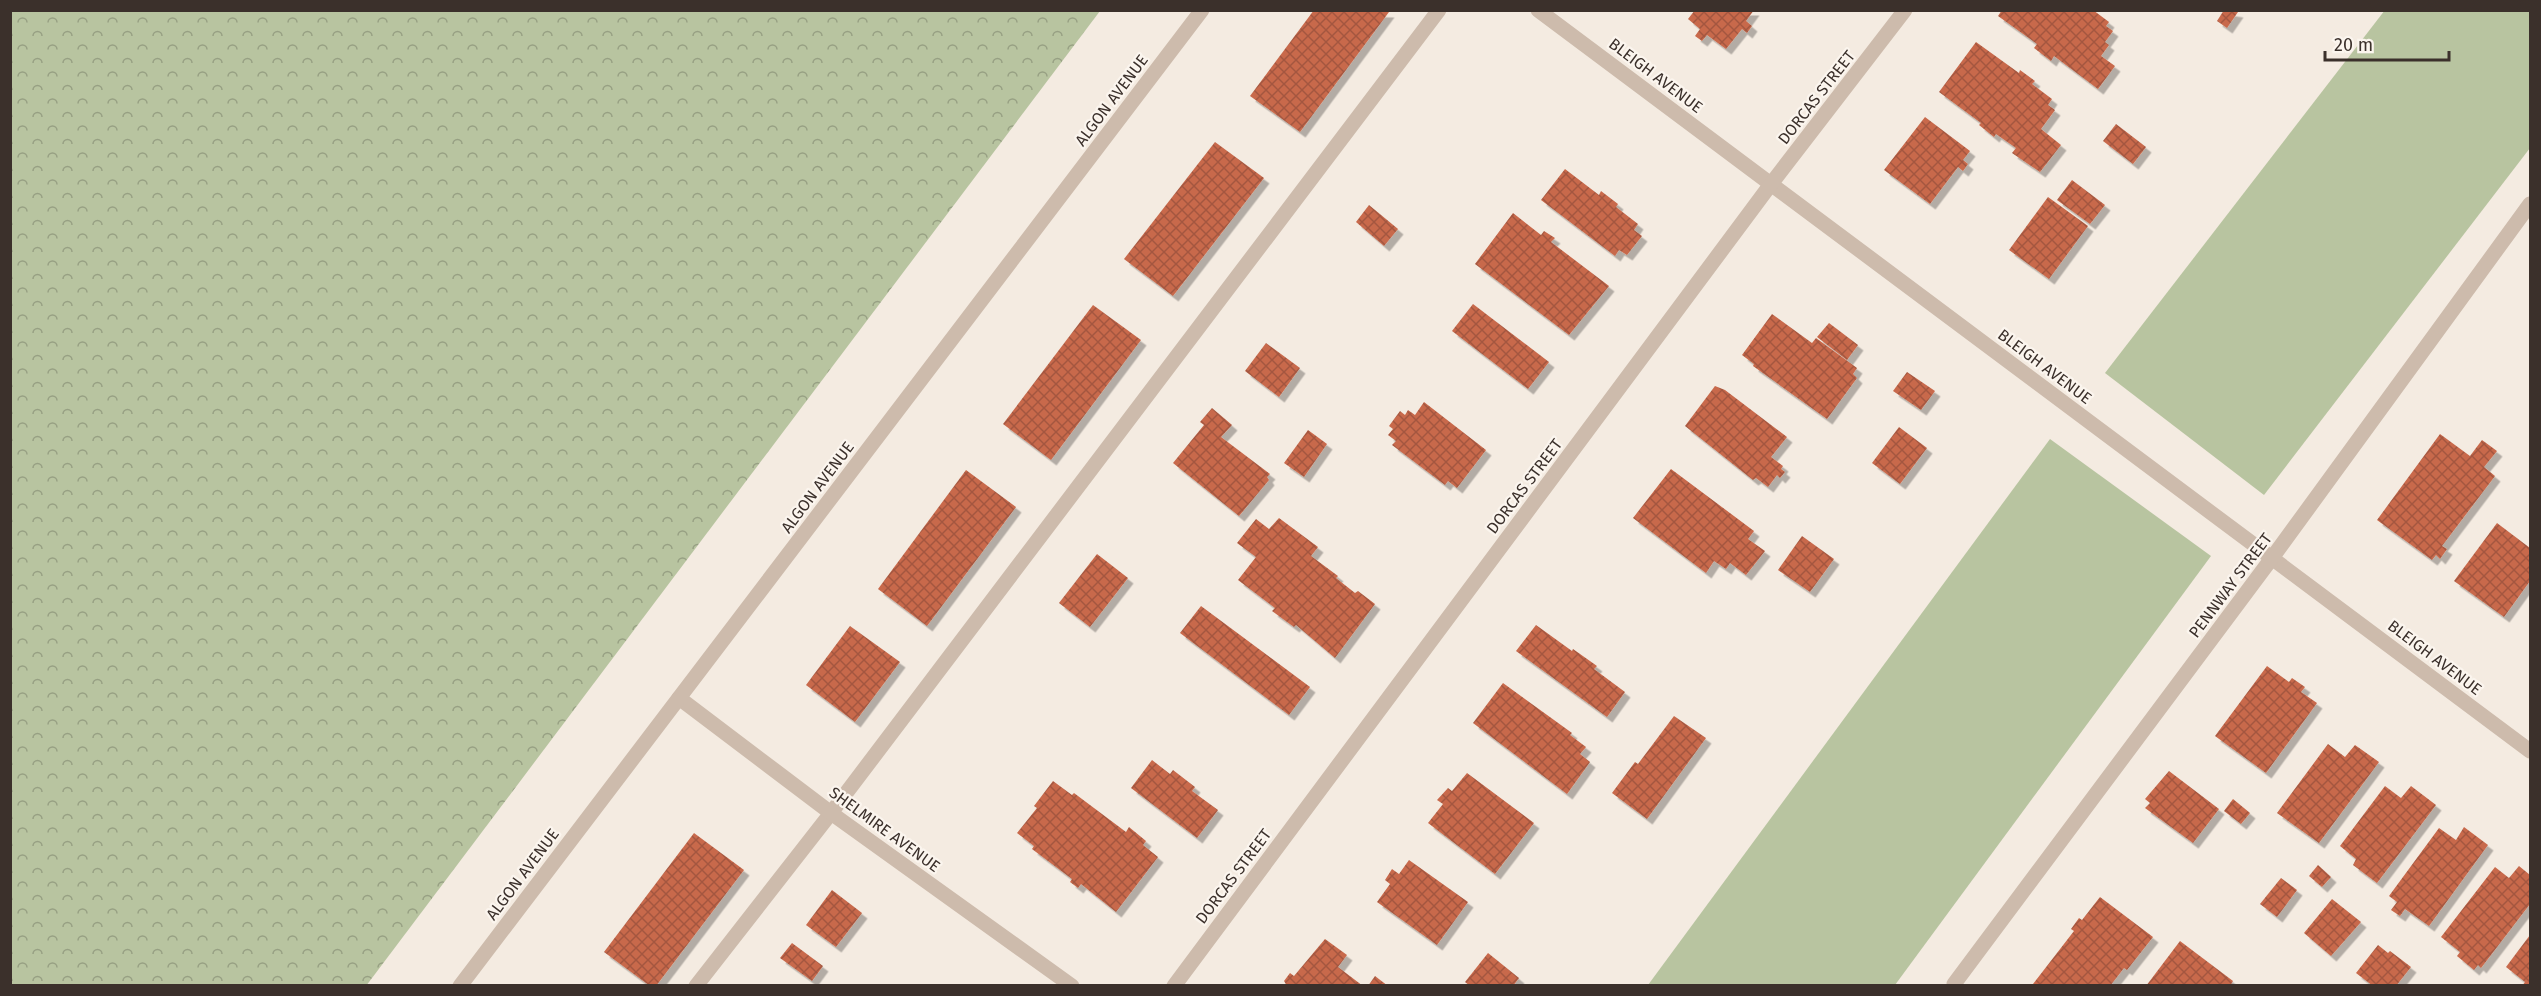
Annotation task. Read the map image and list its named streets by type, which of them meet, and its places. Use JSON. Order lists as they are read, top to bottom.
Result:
{
  "streets": {
    "street": [
      "BLEIGH AVENUE",
      "DORCAS STREET",
      "ALGON AVENUE",
      "PENNWAY STREET",
      "SHELMIRE AVENUE"
    ]
  },
  "crossings": [
    ["BLEIGH AVENUE", "DORCAS STREET"],
    ["BLEIGH AVENUE", "PENNWAY STREET"],
    ["ALGON AVENUE", "SHELMIRE AVENUE"]
  ],
  "scale_bar": "20 m"
}
